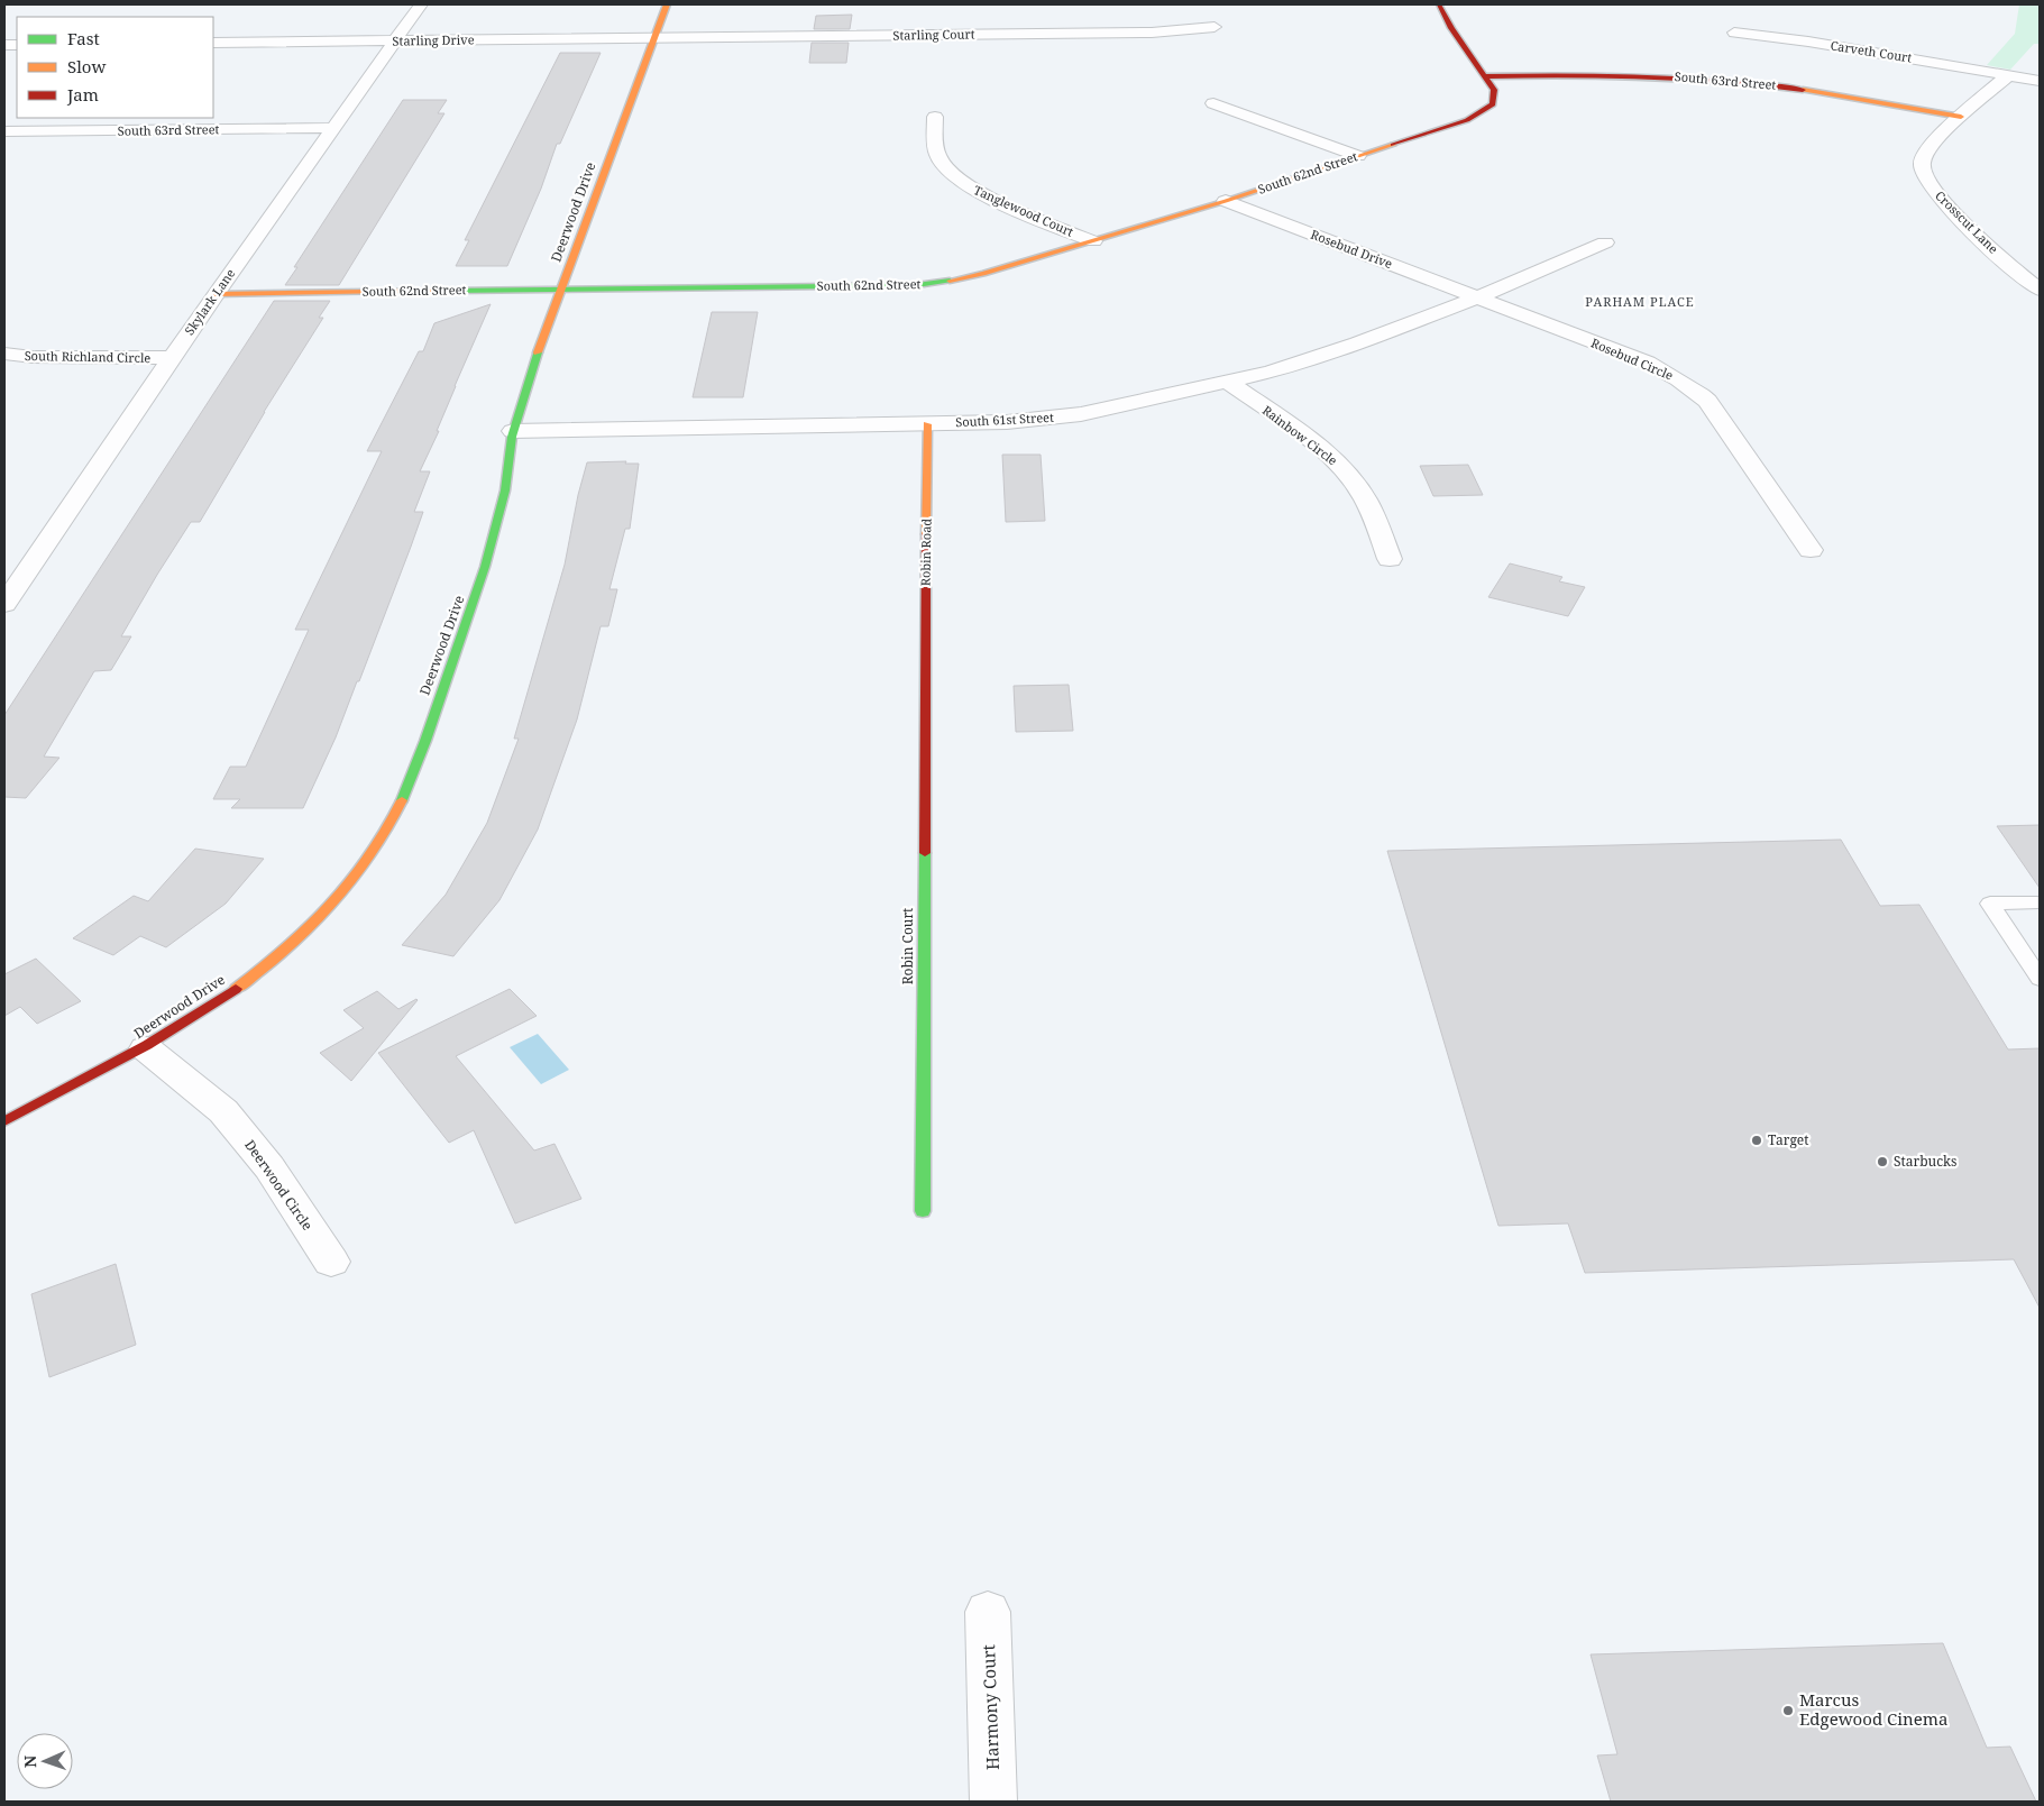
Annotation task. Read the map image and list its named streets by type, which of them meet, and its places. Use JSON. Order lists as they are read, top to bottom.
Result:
{
  "streets": {
    "street": [
      "Starling Court",
      "Starling Drive",
      "Carveth Court",
      "South 63rd Street",
      "South 62nd Street",
      "Tanglewood Court",
      "Deerwood Drive",
      "Crosscut Lane",
      "Rosebud Drive",
      "Skylark Lane",
      "South Richland Circle",
      "Rosebud Circle",
      "South 61st Street",
      "Rainbow Circle",
      "Robin Road",
      "Robin Court",
      "Deerwood Circle",
      "Harmony Court"
    ]
  },
  "crossings": [
    ["Starling Court", "Starling Drive"],
    ["Starling Court", "Deerwood Drive"],
    ["Starling Drive", "Deerwood Drive"],
    ["Starling Drive", "Skylark Lane"],
    ["Carveth Court", "Crosscut Lane"],
    ["South 63rd Street", "South 62nd Street"],
    ["South 63rd Street", "Crosscut Lane"],
    ["South 63rd Street", "Skylark Lane"],
    ["South 62nd Street", "Tanglewood Court"],
    ["South 62nd Street", "Deerwood Drive"],
    ["South 62nd Street", "Rosebud Drive"],
    ["South 62nd Street", "Skylark Lane"],
    ["Deerwood Drive", "South 61st Street"],
    ["Deerwood Drive", "Deerwood Circle"],
    ["Rosebud Drive", "Rosebud Circle"],
    ["Rosebud Drive", "South 61st Street"],
    ["Skylark Lane", "South Richland Circle"],
    ["Rosebud Circle", "South 61st Street"],
    ["South 61st Street", "Rainbow Circle"],
    ["South 61st Street", "Robin Road"],
    ["Robin Road", "Robin Court"]
  ],
  "districts": ["PARHAM PLACE"],
  "places": ["Target", "Starbucks", "Marcus Edgewood Cinema"],
  "legend": ["Fast", "Slow", "Jam"],
  "north": "left"
}
